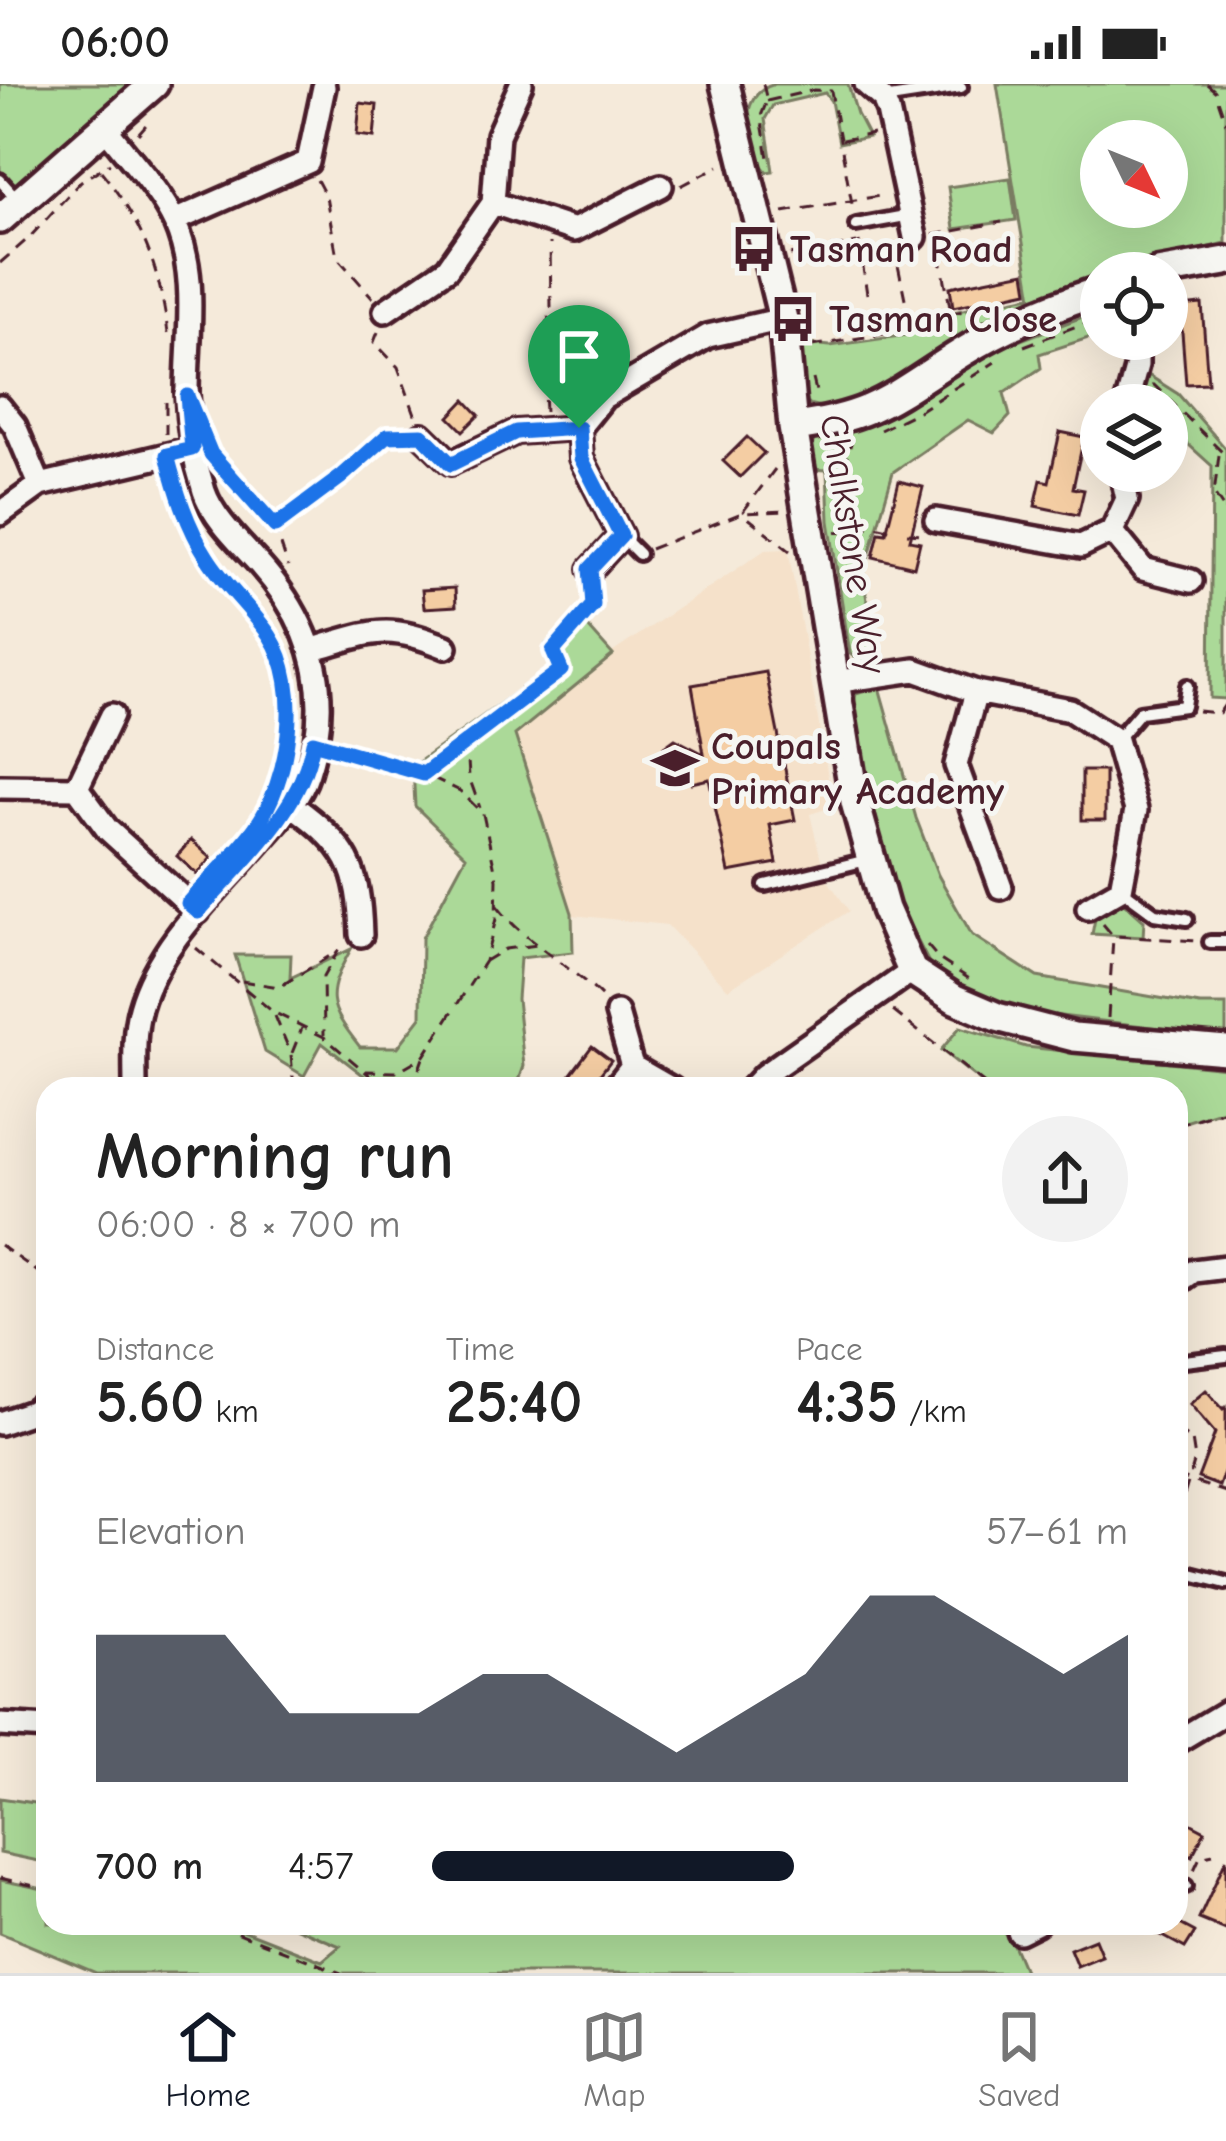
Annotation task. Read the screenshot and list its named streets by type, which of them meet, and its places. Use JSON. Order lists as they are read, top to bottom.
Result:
{
  "streets": {
    "street": ["Chalkstone Way"]
  },
  "places": {
    "bus stop": ["Tasman Road", "Tasman Close"],
    "school or university": ["Coupals Primary Academy"]
  },
  "north": "bottom right",
  "page": {
    "status": "06:00",
    "heading": ["Morning run", "06:00 · 8 × 700 m"],
    "stats": [
      ["Distance", "5.60 km"],
      ["Time", "25:40"],
      ["Pace", "4:35 /km"]
    ],
    "chart": ["Elevation", "57–61 m"],
    "list": [
      {
        "name": "700 m",
        "note": "4:57"
      }
    ],
    "tabs": ["Home", "Map", "Saved"]
  }
}
